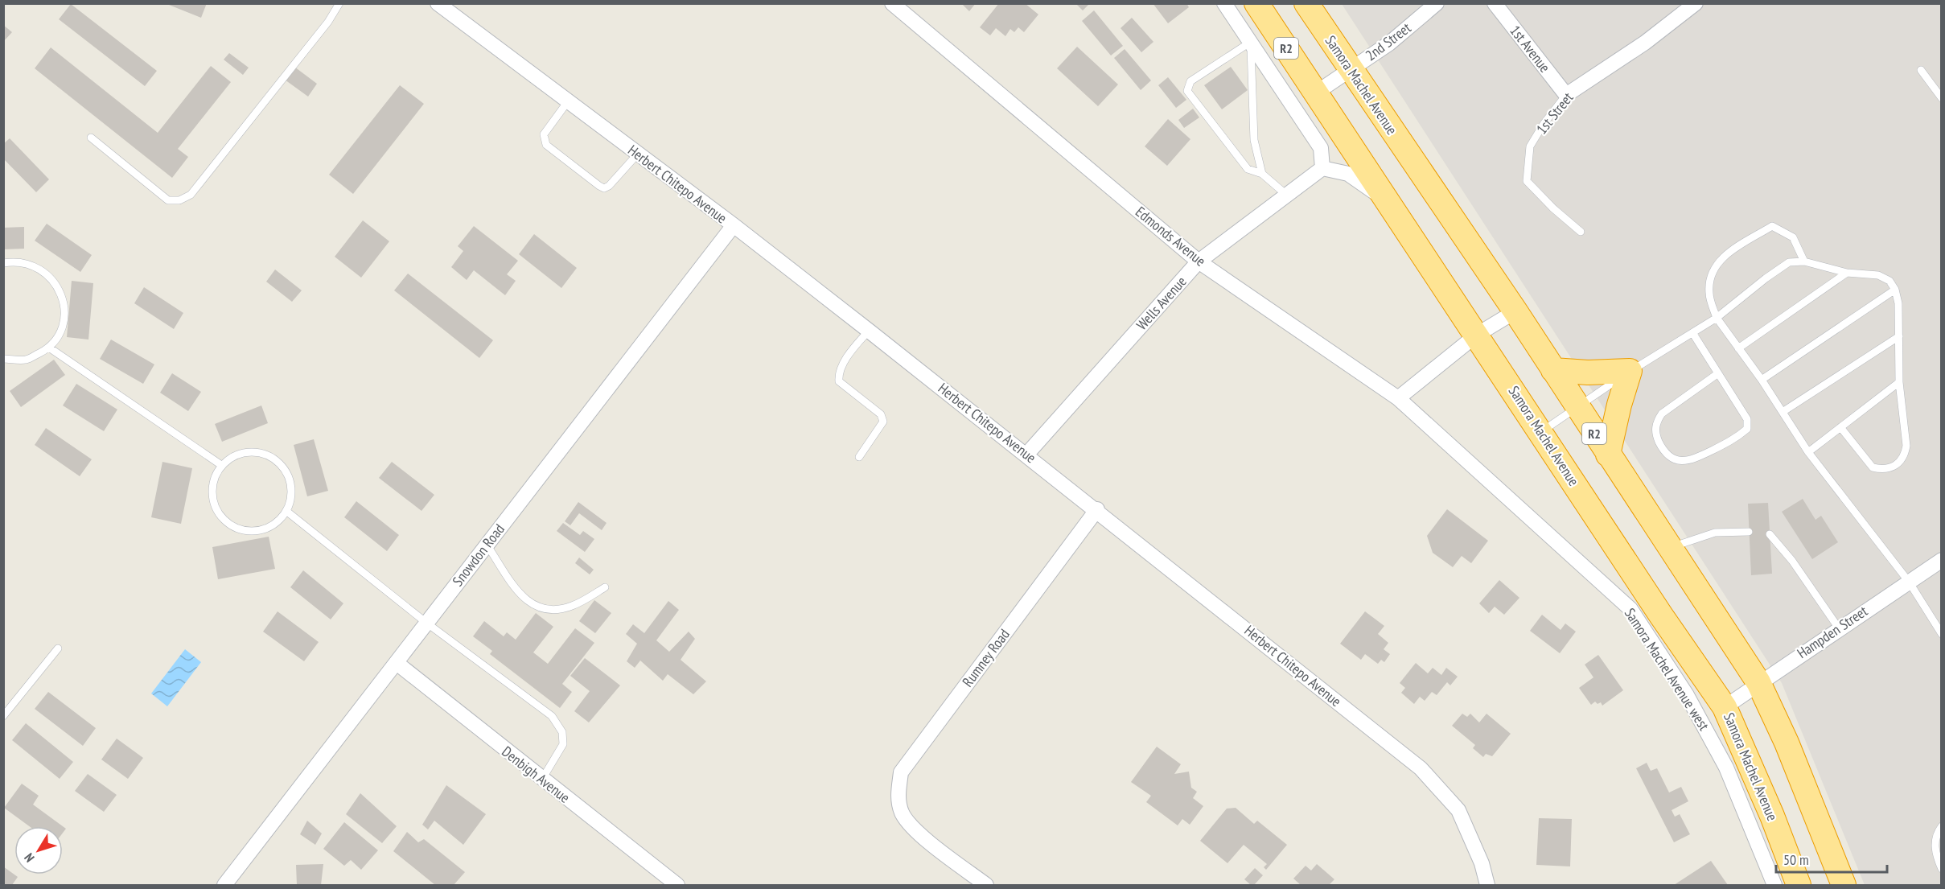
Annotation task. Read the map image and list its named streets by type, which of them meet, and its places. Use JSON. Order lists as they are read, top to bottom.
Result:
{
  "streets": {
    "highway": ["R2", "Samora Machel Avenue"],
    "street": [
      "2nd Street",
      "1st Avenue",
      "1st Street",
      "Herbert Chitepo Avenue",
      "Edmonds Avenue",
      "Wells Avenue",
      "Snowdon Road",
      "Hampden Street",
      "Rumney Road",
      "Samora Machel Avenue west",
      "Denbigh Avenue"
    ]
  },
  "crossings": [
    ["2nd Street", "Samora Machel Avenue"],
    ["1st Avenue", "1st Street"],
    ["Samora Machel Avenue", "Hampden Street"],
    ["Herbert Chitepo Avenue", "Wells Avenue"],
    ["Herbert Chitepo Avenue", "Snowdon Road"],
    ["Herbert Chitepo Avenue", "Rumney Road"],
    ["Edmonds Avenue", "Wells Avenue"],
    ["Edmonds Avenue", "Samora Machel Avenue west"],
    ["Snowdon Road", "Denbigh Avenue"]
  ],
  "scale_bar": "50 m",
  "north": "bottom left"
}
